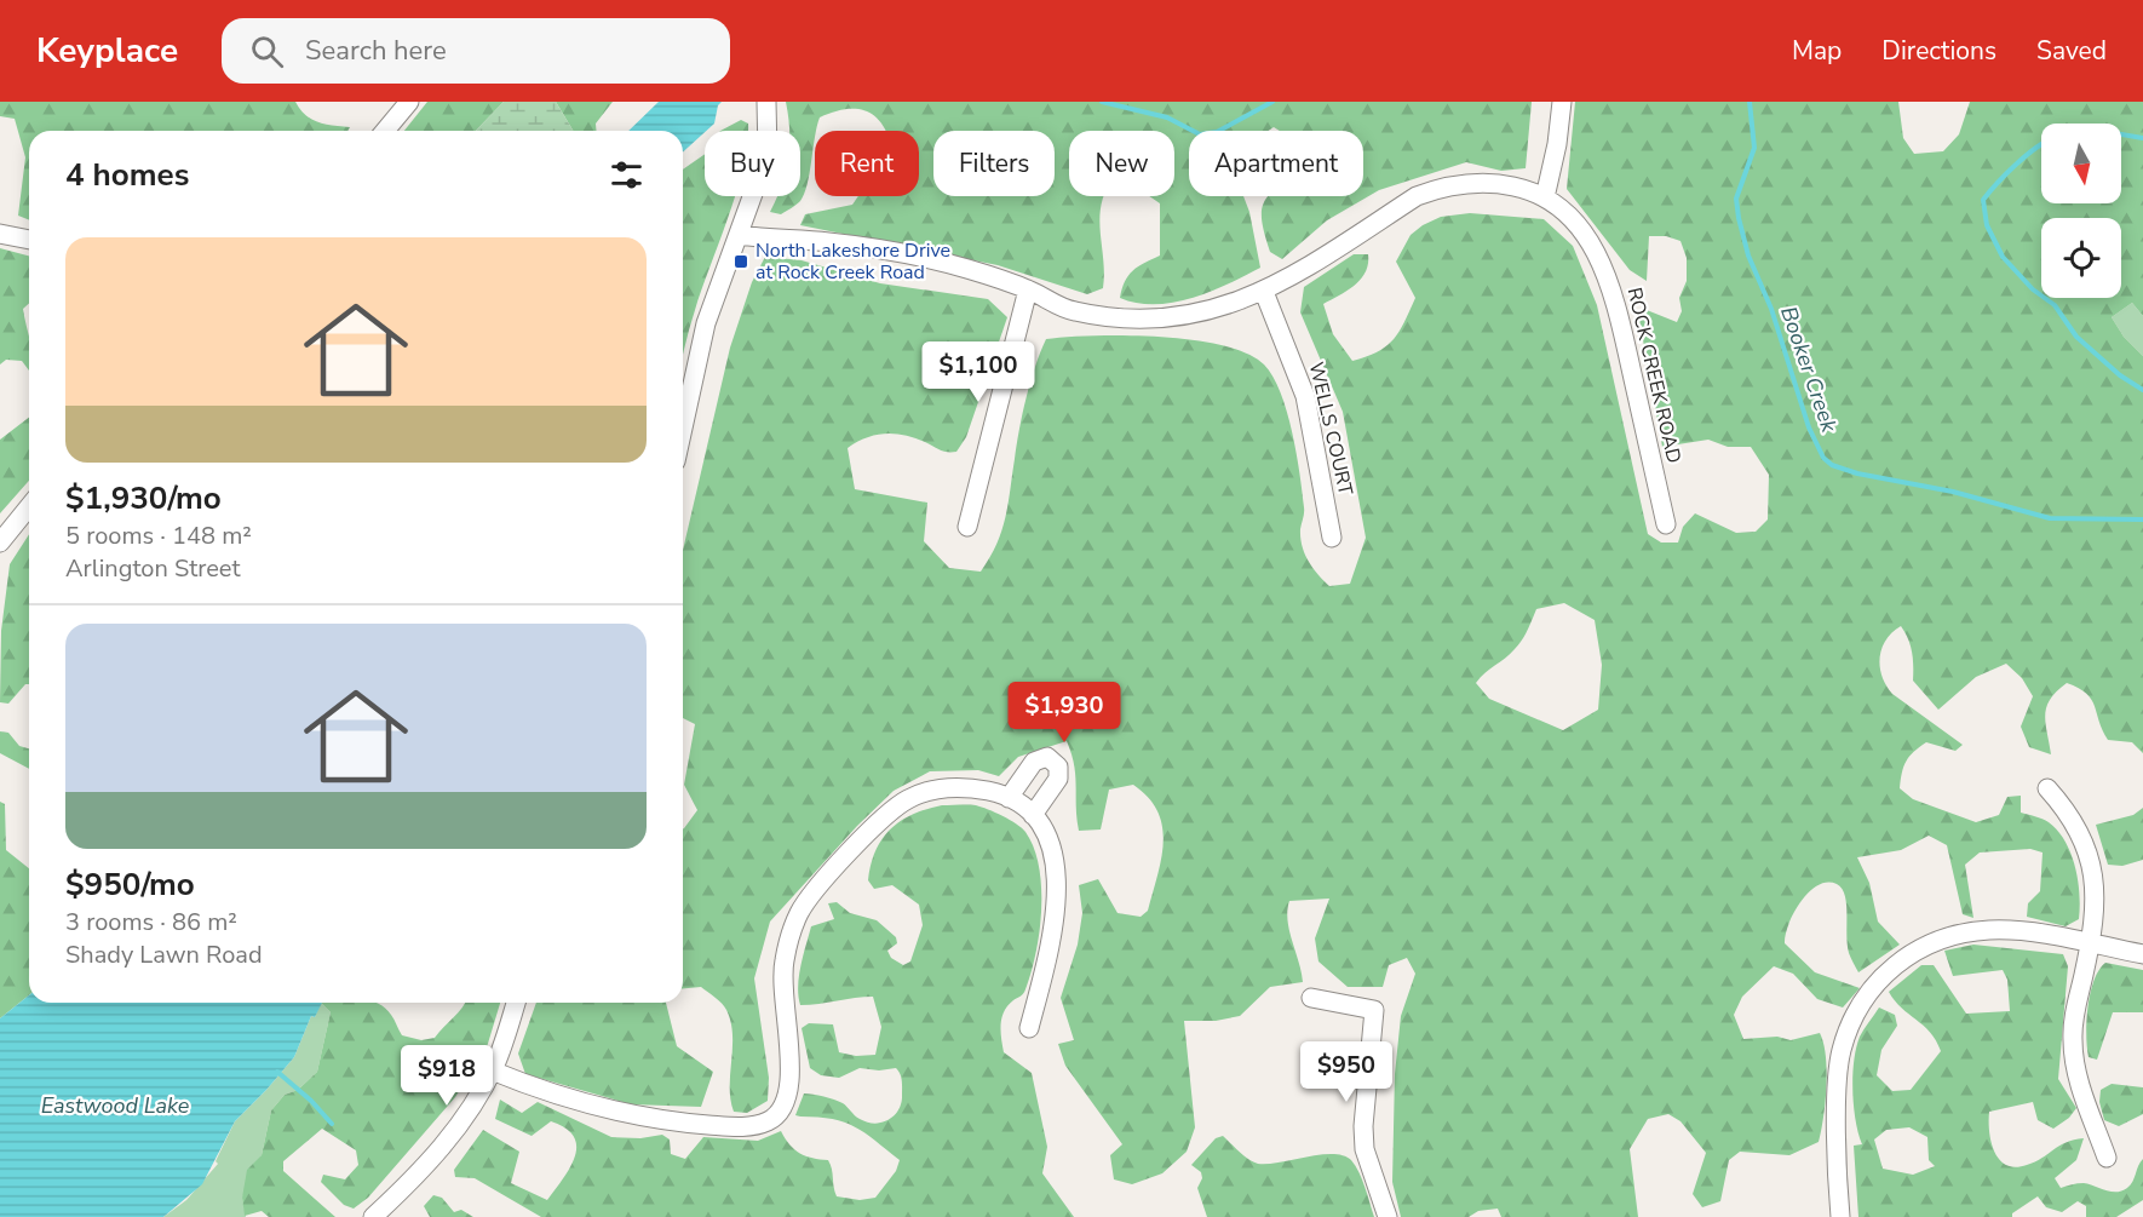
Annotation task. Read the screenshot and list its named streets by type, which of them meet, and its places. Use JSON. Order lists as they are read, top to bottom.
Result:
{
  "streets": {
    "street": ["ROCK CREEK ROAD", "WELLS COURT"]
  },
  "crossings": [
    ["ROCK CREEK ROAD", "WELLS COURT"]
  ],
  "water": ["Booker Creek", "Eastwood Lake"],
  "places": {
    "transit": ["North Lakeshore Drive at Rock Creek Road"]
  },
  "north": "bottom",
  "page": {
    "header": "Keyplace",
    "search": "Search here",
    "nav": ["Map", "Directions", "Saved"],
    "chip": [
      "Buy",
      "Rent",
      "Filters",
      "New",
      "Apartment"
    ],
    "heading": "4 homes",
    "list": [
      {
        "name": "$1,930/mo",
        "note": "5 rooms · 148 m² · Arlington Street"
      },
      {
        "name": "$950/mo",
        "note": "3 rooms · 86 m² · Shady Lawn Road"
      }
    ],
    "price": [
      "$1,100",
      "$1,930",
      "$950",
      "$918"
    ]
  }
}
